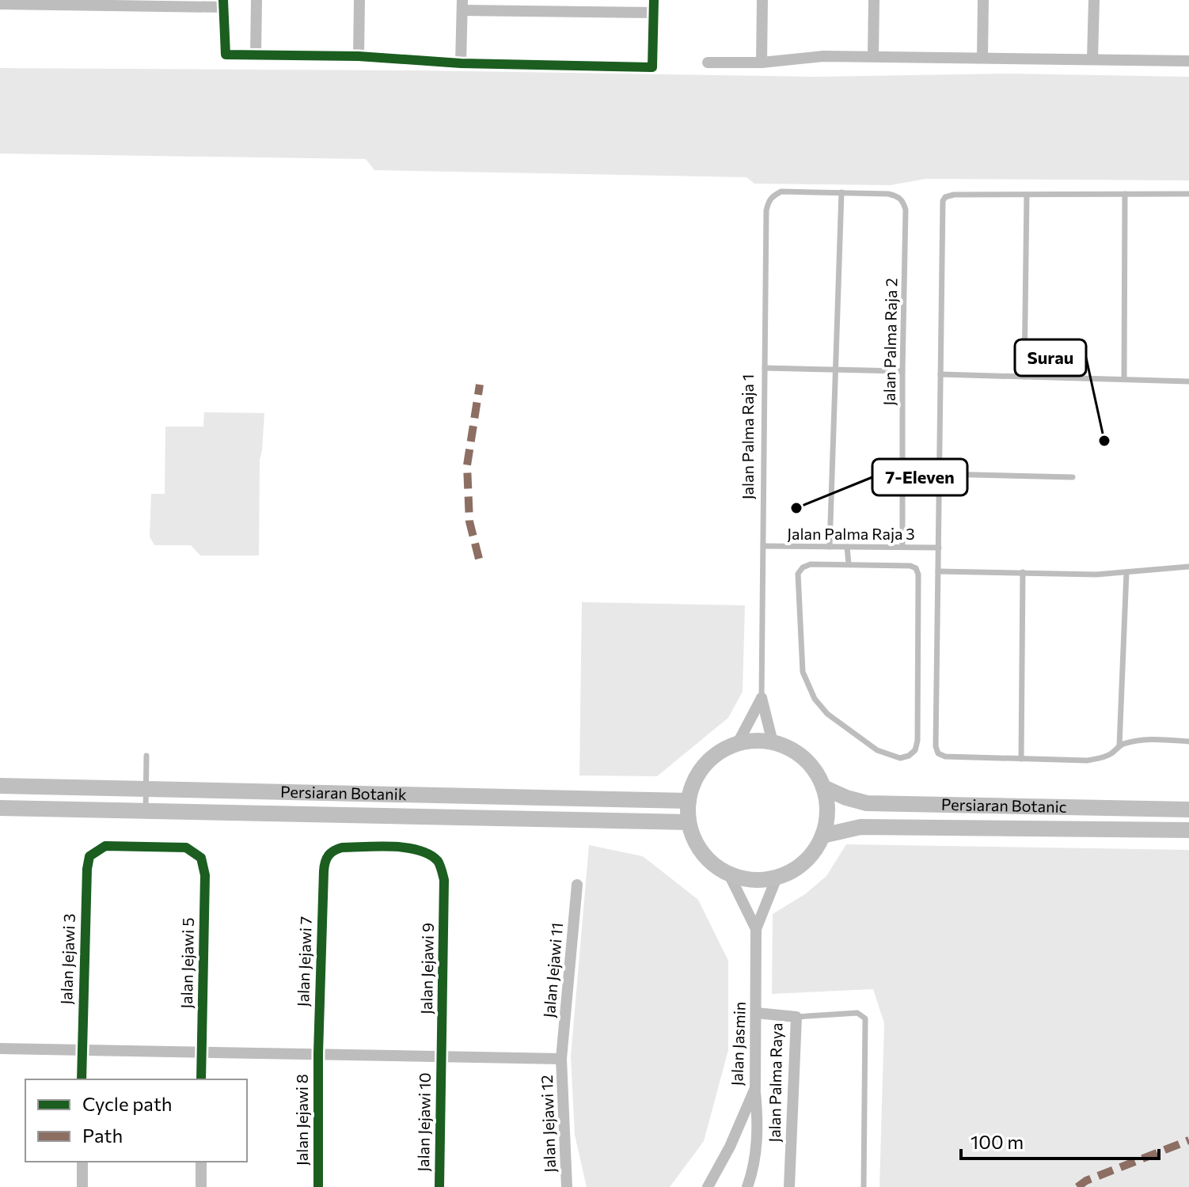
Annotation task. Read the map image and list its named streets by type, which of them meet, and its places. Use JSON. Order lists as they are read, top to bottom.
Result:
{
  "streets": {
    "main road": ["Persiaran Botanik", "Persiaran Botanic"],
    "street": [
      "Jalan Palma Raja 1",
      "Jalan Jejawi 3",
      "Jalan Jejawi 7",
      "Jalan Jejawi 5",
      "Jalan Jejawi 9",
      "Jalan Jejawi 11",
      "Jalan Jasmin",
      "Jalan Palma Raya",
      "Jalan Jejawi 8",
      "Jalan Jejawi 10",
      "Jalan Jejawi 12"
    ],
    "lane": ["Jalan Palma Raja 2", "Jalan Palma Raja 3"]
  },
  "crossings": [
    ["Jalan Palma Raja 2", "Jalan Palma Raja 1"],
    ["Jalan Palma Raja 2", "Jalan Palma Raja 3"],
    ["Jalan Palma Raja 1", "Jalan Palma Raja 3"],
    ["Jalan Palma Raja 1", "Persiaran Botanik"],
    ["Jalan Palma Raja 1", "Persiaran Botanic"],
    ["Jalan Palma Raja 1", "Jalan Jasmin"],
    ["Persiaran Botanik", "Persiaran Botanic"],
    ["Persiaran Botanik", "Jalan Jasmin"],
    ["Persiaran Botanic", "Jalan Jasmin"],
    ["Jalan Jejawi 3", "Jalan Jejawi 5"],
    ["Jalan Jejawi 7", "Jalan Jejawi 9"],
    ["Jalan Jejawi 7", "Jalan Jejawi 8"],
    ["Jalan Jejawi 9", "Jalan Jejawi 10"],
    ["Jalan Jejawi 11", "Jalan Jejawi 12"],
    ["Jalan Jasmin", "Jalan Palma Raya"]
  ],
  "places": ["Surau", "7-Eleven"],
  "legend": ["Cycle path", "Path"],
  "scale_bar": "100 m"
}
